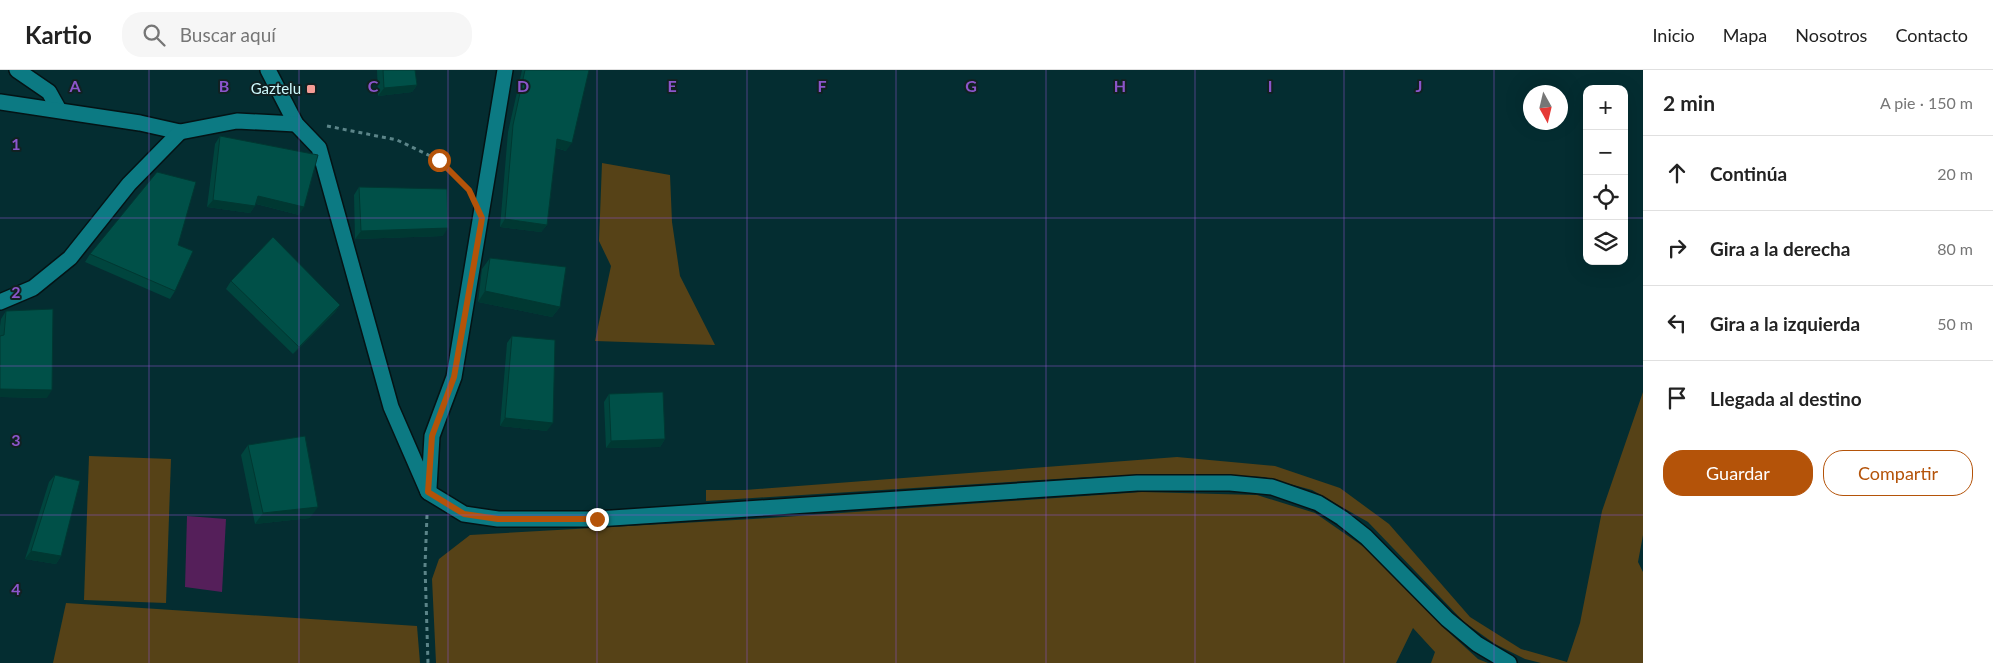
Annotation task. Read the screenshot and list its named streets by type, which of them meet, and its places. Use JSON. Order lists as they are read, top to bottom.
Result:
{
  "places": {
    "transit": ["Gaztelu"]
  },
  "north": "bottom",
  "page": {
    "header": "Kartio",
    "search": "Buscar aquí",
    "nav": [
      "Inicio",
      "Mapa",
      "Nosotros",
      "Contacto"
    ],
    "heading": ["2 min", "A pie · 150 m"],
    "map_buttons": ["+", "−"],
    "list": [
      ["Continúa", "20 m"],
      ["Gira a la derecha", "80 m"],
      ["Gira a la izquierda", "50 m"],
      "Llegada al destino"
    ],
    "buttons": ["Guardar", "Compartir"]
  },
  "grid": {
    "columns": [
      "A",
      "B",
      "C",
      "D",
      "E",
      "F",
      "G",
      "H",
      "I",
      "J"
    ],
    "rows": [
      "1",
      "2",
      "3",
      "4"
    ]
  }
}
